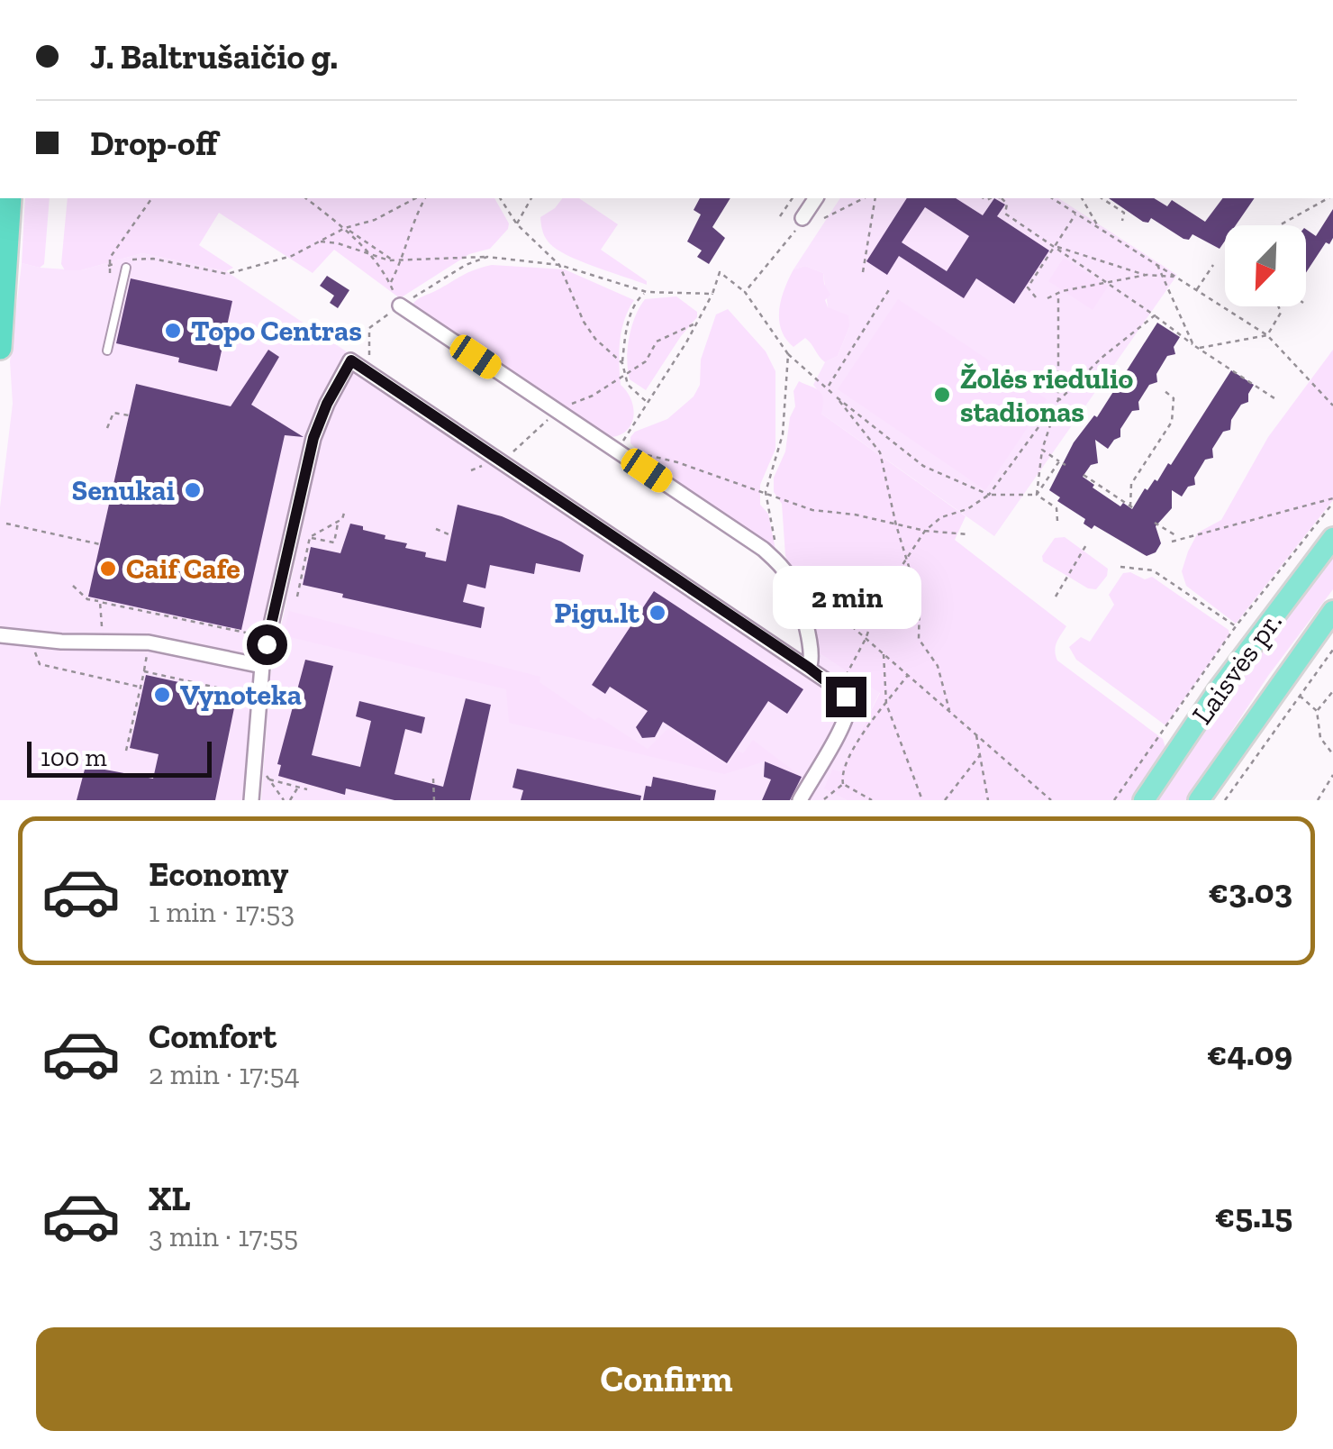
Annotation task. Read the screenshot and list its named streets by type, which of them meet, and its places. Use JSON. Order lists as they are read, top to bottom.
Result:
{
  "streets": {
    "main road": ["Laisvės pr."]
  },
  "places": [
    "Topo Centras",
    "Žolės riedulio stadionas",
    "Senukai",
    "Caif Cafe",
    "Pigu.lt",
    "Vynoteka"
  ],
  "scale_bar": "100 m",
  "north": "bottom left",
  "page": {
    "banner": ["J. Baltrušaičio g.", "Drop-off"],
    "bubble": "2 min",
    "scale": "100 m",
    "list": [
      {
        "name": "Economy",
        "note": "1 min · 17:53",
        "value": "€3.03"
      },
      {
        "name": "Comfort",
        "note": "2 min · 17:54",
        "value": "€4.09"
      },
      {
        "name": "XL",
        "note": "3 min · 17:55",
        "value": "€5.15"
      }
    ],
    "buttons": "Confirm"
  }
}
